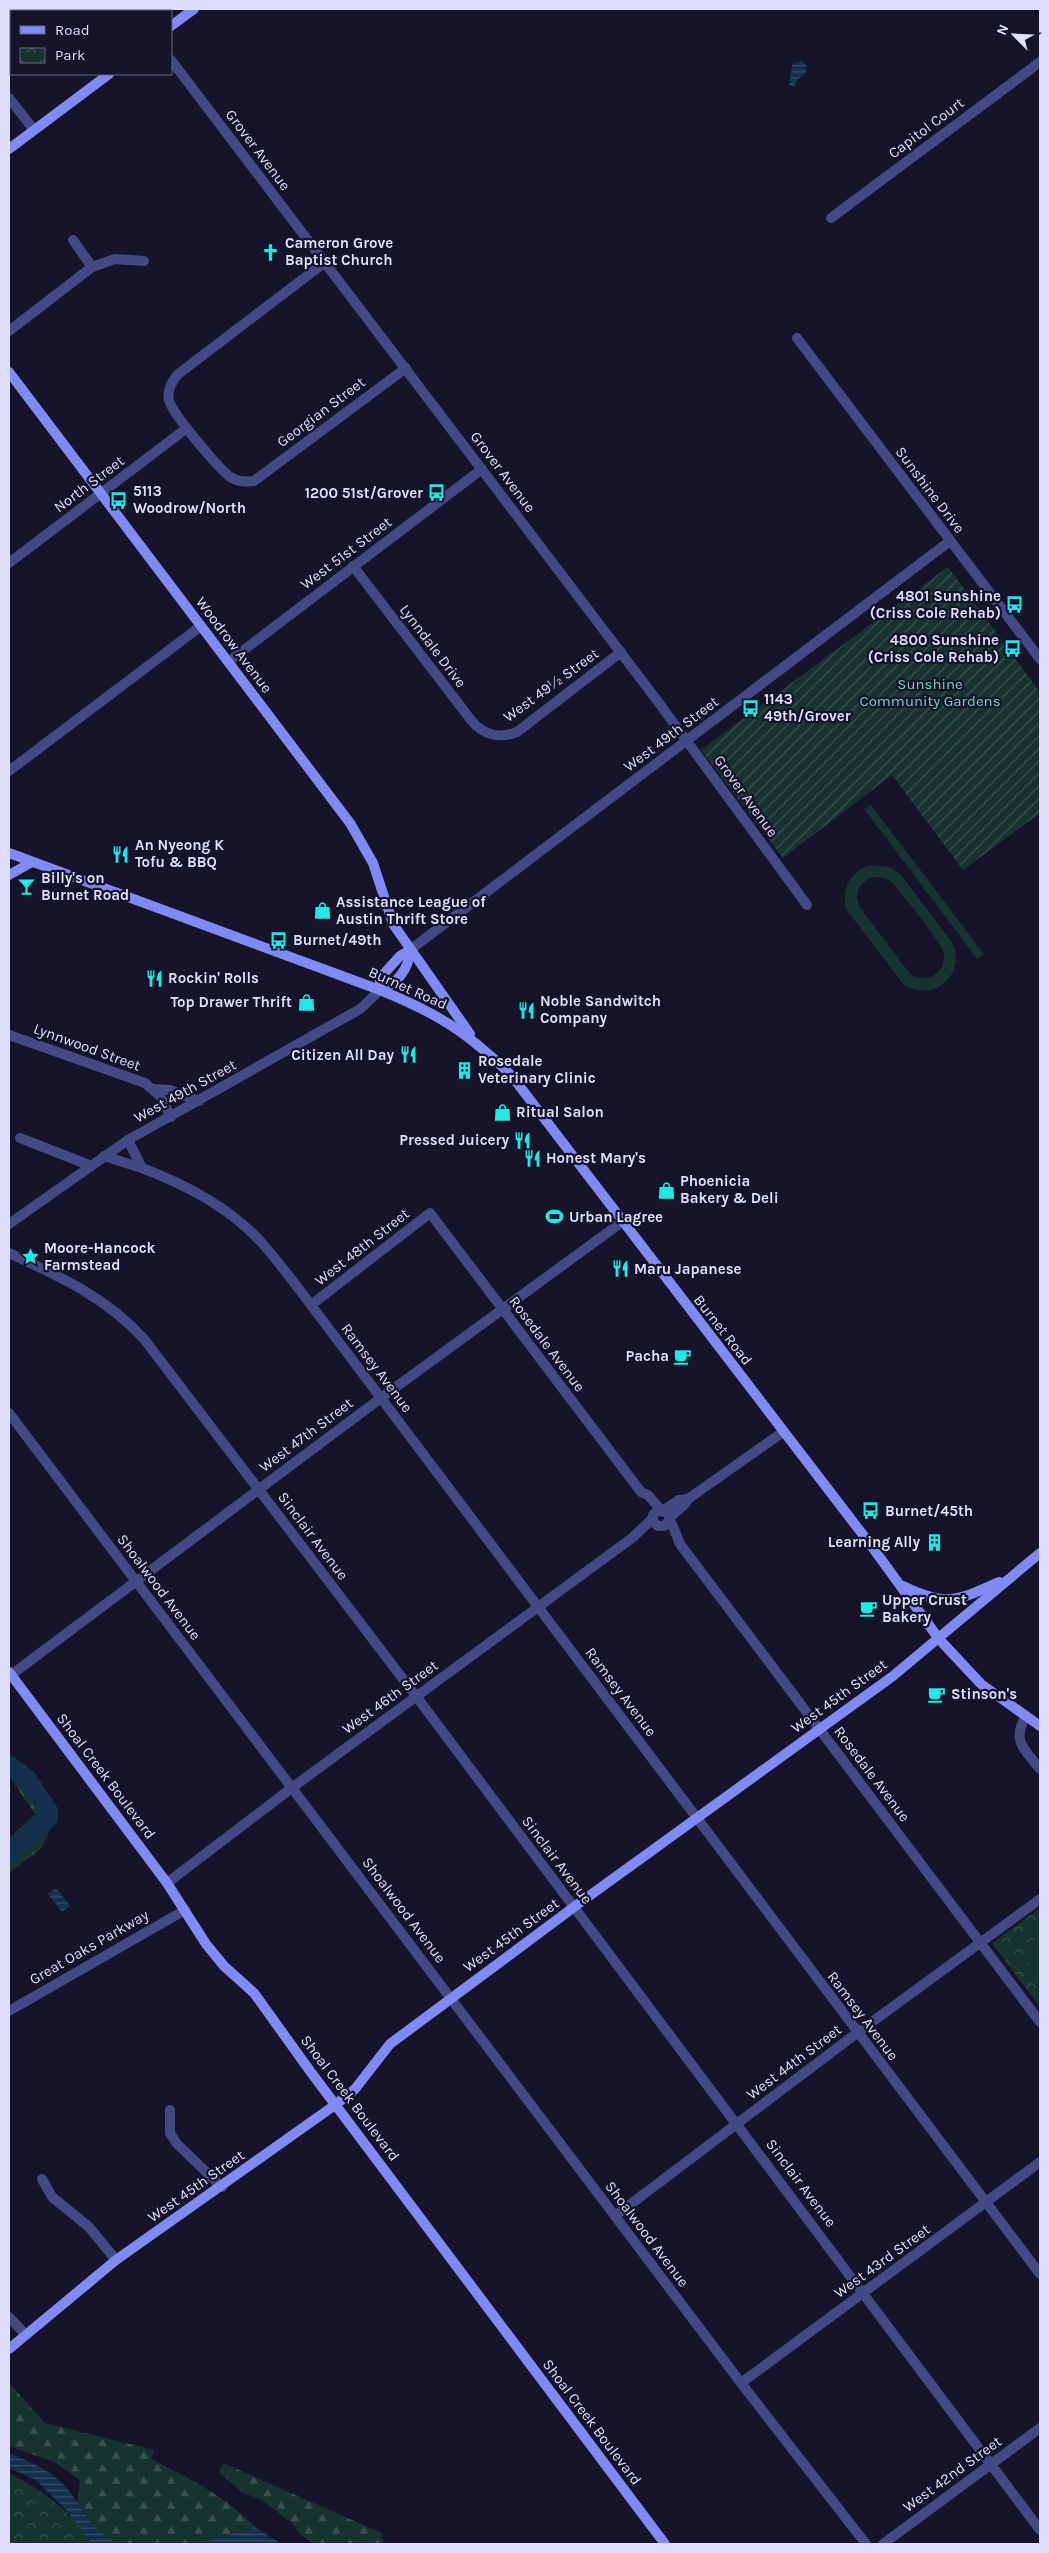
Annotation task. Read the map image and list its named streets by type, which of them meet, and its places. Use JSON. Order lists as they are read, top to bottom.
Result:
{
  "streets": {
    "main road": [
      "Woodrow Avenue",
      "West 49th Street",
      "Burnet Road",
      "West 45th Street",
      "Shoal Creek Boulevard"
    ],
    "street": [
      "Capitol Court",
      "Grover Avenue",
      "Georgian Street",
      "North Street",
      "Sunshine Drive",
      "West 51st Street",
      "Lynndale Drive",
      "West 49½ Street",
      "Lynnwood Street",
      "West 48th Street",
      "Rosedale Avenue",
      "Ramsey Avenue",
      "West 47th Street",
      "Sinclair Avenue",
      "Shoalwood Avenue",
      "West 46th Street",
      "Great Oaks Parkway",
      "West 44th Street",
      "West 43rd Street",
      "West 42nd Street"
    ]
  },
  "crossings": [
    ["Grover Avenue", "Georgian Street"],
    ["Grover Avenue", "West 51st Street"],
    ["Grover Avenue", "West 49½ Street"],
    ["Grover Avenue", "West 49th Street"],
    ["Georgian Street", "North Street"],
    ["North Street", "Woodrow Avenue"],
    ["Sunshine Drive", "West 49th Street"],
    ["West 51st Street", "Woodrow Avenue"],
    ["West 51st Street", "Lynndale Drive"],
    ["Woodrow Avenue", "West 49th Street"],
    ["Woodrow Avenue", "Burnet Road"],
    ["Lynndale Drive", "West 49½ Street"],
    ["West 49th Street", "Burnet Road"],
    ["West 49th Street", "Lynnwood Street"],
    ["West 49th Street", "Ramsey Avenue"],
    ["Burnet Road", "West 47th Street"],
    ["Burnet Road", "West 45th Street"],
    ["Burnet Road", "West 46th Street"],
    ["West 48th Street", "Rosedale Avenue"],
    ["West 48th Street", "Ramsey Avenue"],
    ["Rosedale Avenue", "West 47th Street"],
    ["Rosedale Avenue", "West 45th Street"],
    ["Rosedale Avenue", "West 46th Street"],
    ["Rosedale Avenue", "West 44th Street"],
    ["Ramsey Avenue", "West 47th Street"],
    ["Ramsey Avenue", "West 45th Street"],
    ["Ramsey Avenue", "West 46th Street"],
    ["Ramsey Avenue", "West 44th Street"],
    ["Ramsey Avenue", "West 43rd Street"],
    ["West 47th Street", "Sinclair Avenue"],
    ["West 47th Street", "Shoalwood Avenue"],
    ["West 47th Street", "Shoal Creek Boulevard"],
    ["Sinclair Avenue", "West 45th Street"],
    ["Sinclair Avenue", "West 46th Street"],
    ["Sinclair Avenue", "West 44th Street"],
    ["Sinclair Avenue", "West 43rd Street"],
    ["Sinclair Avenue", "West 42nd Street"],
    ["Shoalwood Avenue", "West 45th Street"],
    ["Shoalwood Avenue", "West 46th Street"],
    ["Shoalwood Avenue", "West 44th Street"],
    ["Shoalwood Avenue", "West 43rd Street"],
    ["West 45th Street", "Shoal Creek Boulevard"],
    ["West 46th Street", "Shoal Creek Boulevard"],
    ["Shoal Creek Boulevard", "Great Oaks Parkway"]
  ],
  "parks": ["Sunshine Community Gardens"],
  "places": {
    "church": ["Cameron Grove Baptist Church"],
    "bus stop": [
      "1200 51st/Grover",
      "5113 Woodrow/North",
      "4801 Sunshine (Criss Cole Rehab)",
      "4800 Sunshine (Criss Cole Rehab)",
      "1143 49th/Grover",
      "Burnet/49th",
      "Burnet/45th"
    ],
    "restaurant": [
      "An Nyeong K Tofu & BBQ",
      "Rockin' Rolls",
      "Noble Sandwitch Company",
      "Citizen All Day",
      "Pressed Juicery",
      "Honest Mary's",
      "Maru Japanese"
    ],
    "bar": ["Billy's on Burnet Road"],
    "shop": [
      "Assistance League of Austin Thrift Store",
      "Top Drawer Thrift",
      "Ritual Salon",
      "Phoenicia Bakery & Deli"
    ],
    "building": ["Rosedale Veterinary Clinic", "Learning Ally"],
    "sports": ["Urban Lagree"],
    "place": ["Moore-Hancock Farmstead"],
    "cafe": ["Pacha", "Upper Crust Bakery", "Stinson's"]
  },
  "legend": ["Road", "Park"],
  "north": "top left"
}
